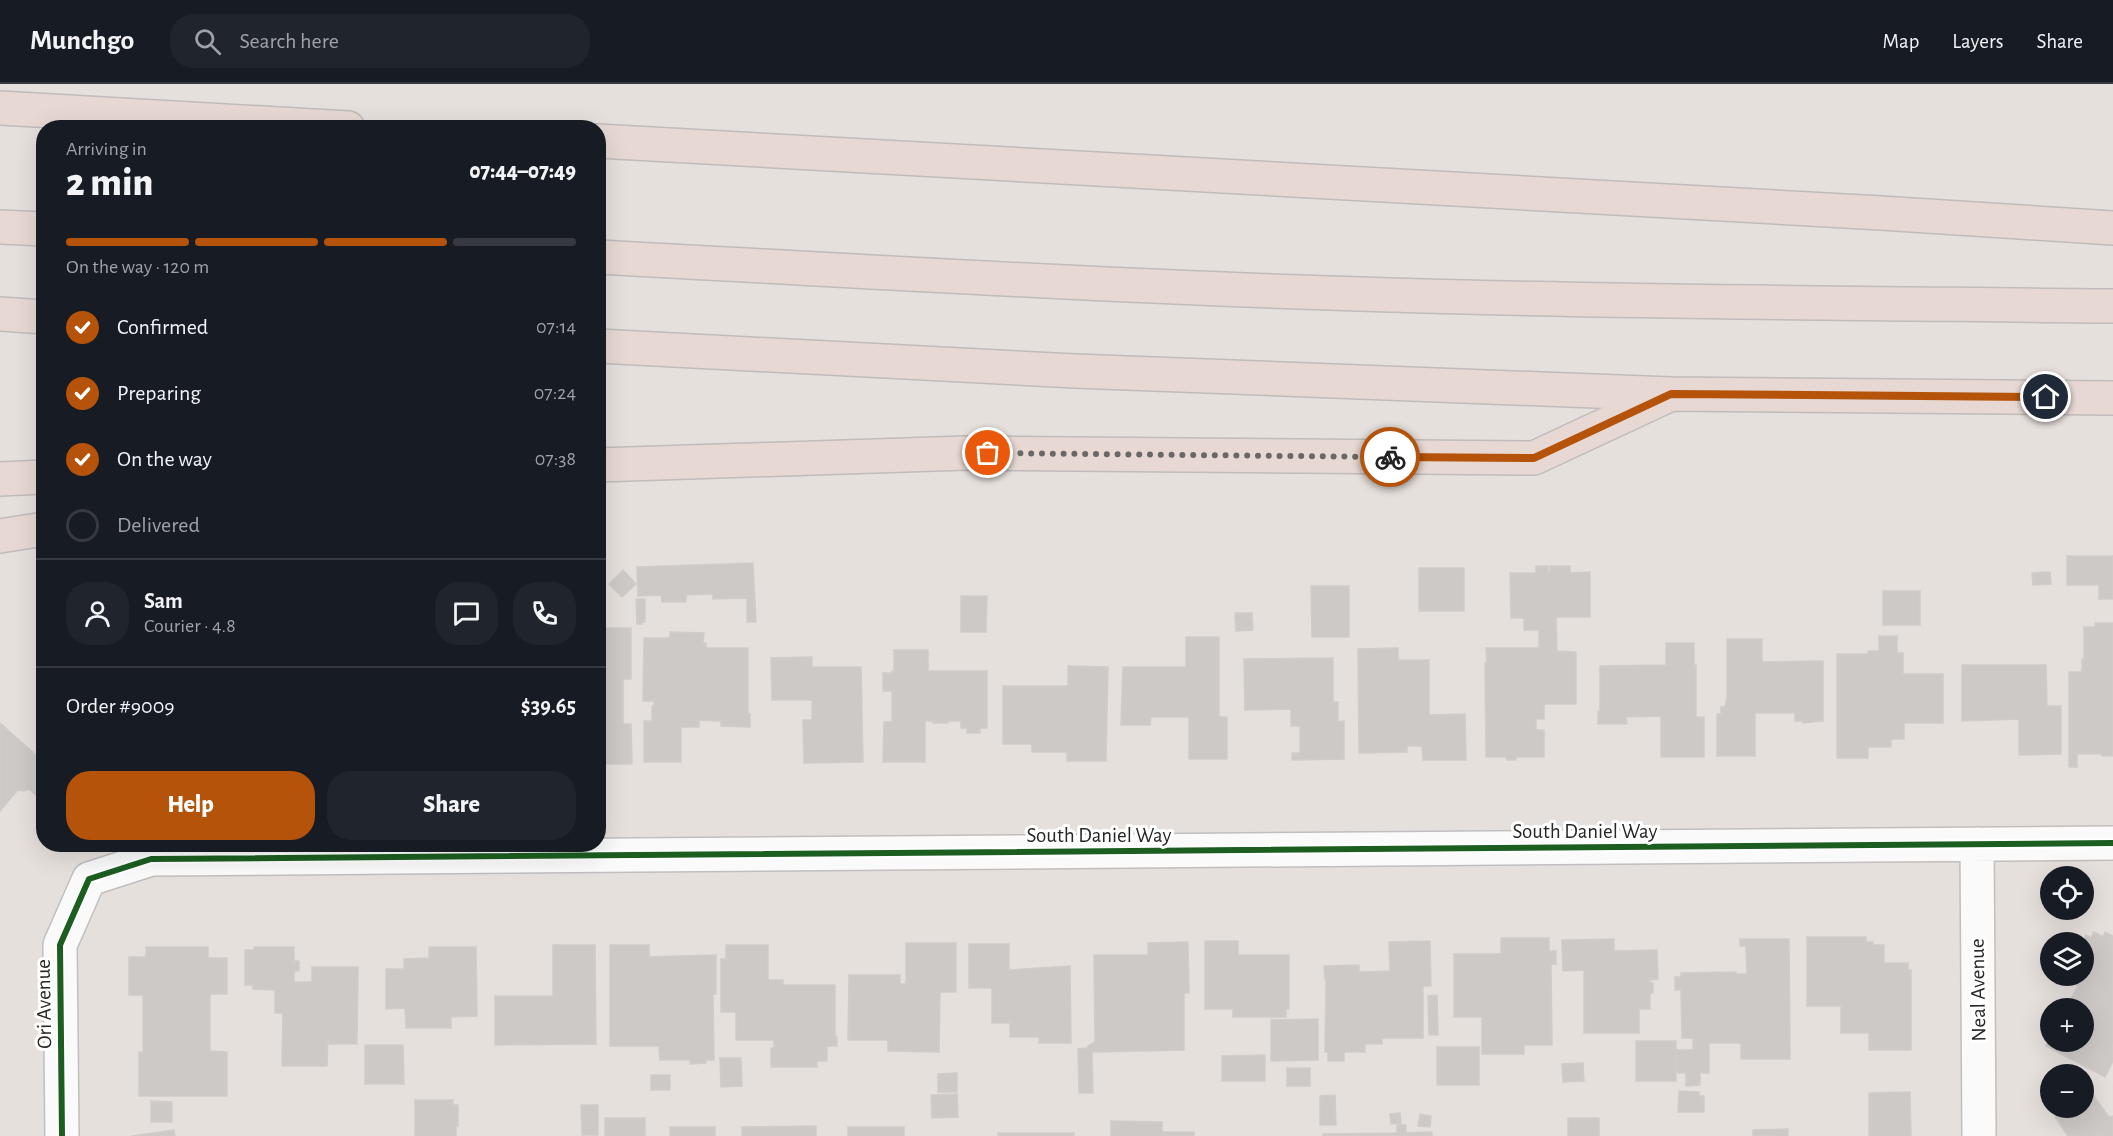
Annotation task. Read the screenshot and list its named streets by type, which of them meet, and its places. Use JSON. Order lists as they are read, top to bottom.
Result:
{
  "streets": {
    "street": ["South Daniel Way", "Neal Avenue", "Ori Avenue"]
  },
  "crossings": [
    ["South Daniel Way", "Neal Avenue"],
    ["South Daniel Way", "Ori Avenue"]
  ],
  "page": {
    "header": "Munchgo",
    "search": "Search here",
    "nav": ["Map", "Layers", "Share"],
    "heading": ["2 min", "Arriving in", "07:44–07:49"],
    "panel": [
      "Sam",
      "Courier · 4.8",
      "Order #9009",
      "$39.65"
    ],
    "bar": "On the way · 120 m",
    "list": [
      ["Confirmed", "07:14"],
      ["Preparing", "07:24"],
      ["On the way", "07:38"],
      "Delivered"
    ],
    "buttons": ["Help", "Share"],
    "map_buttons": ["+", "−"]
  }
}
